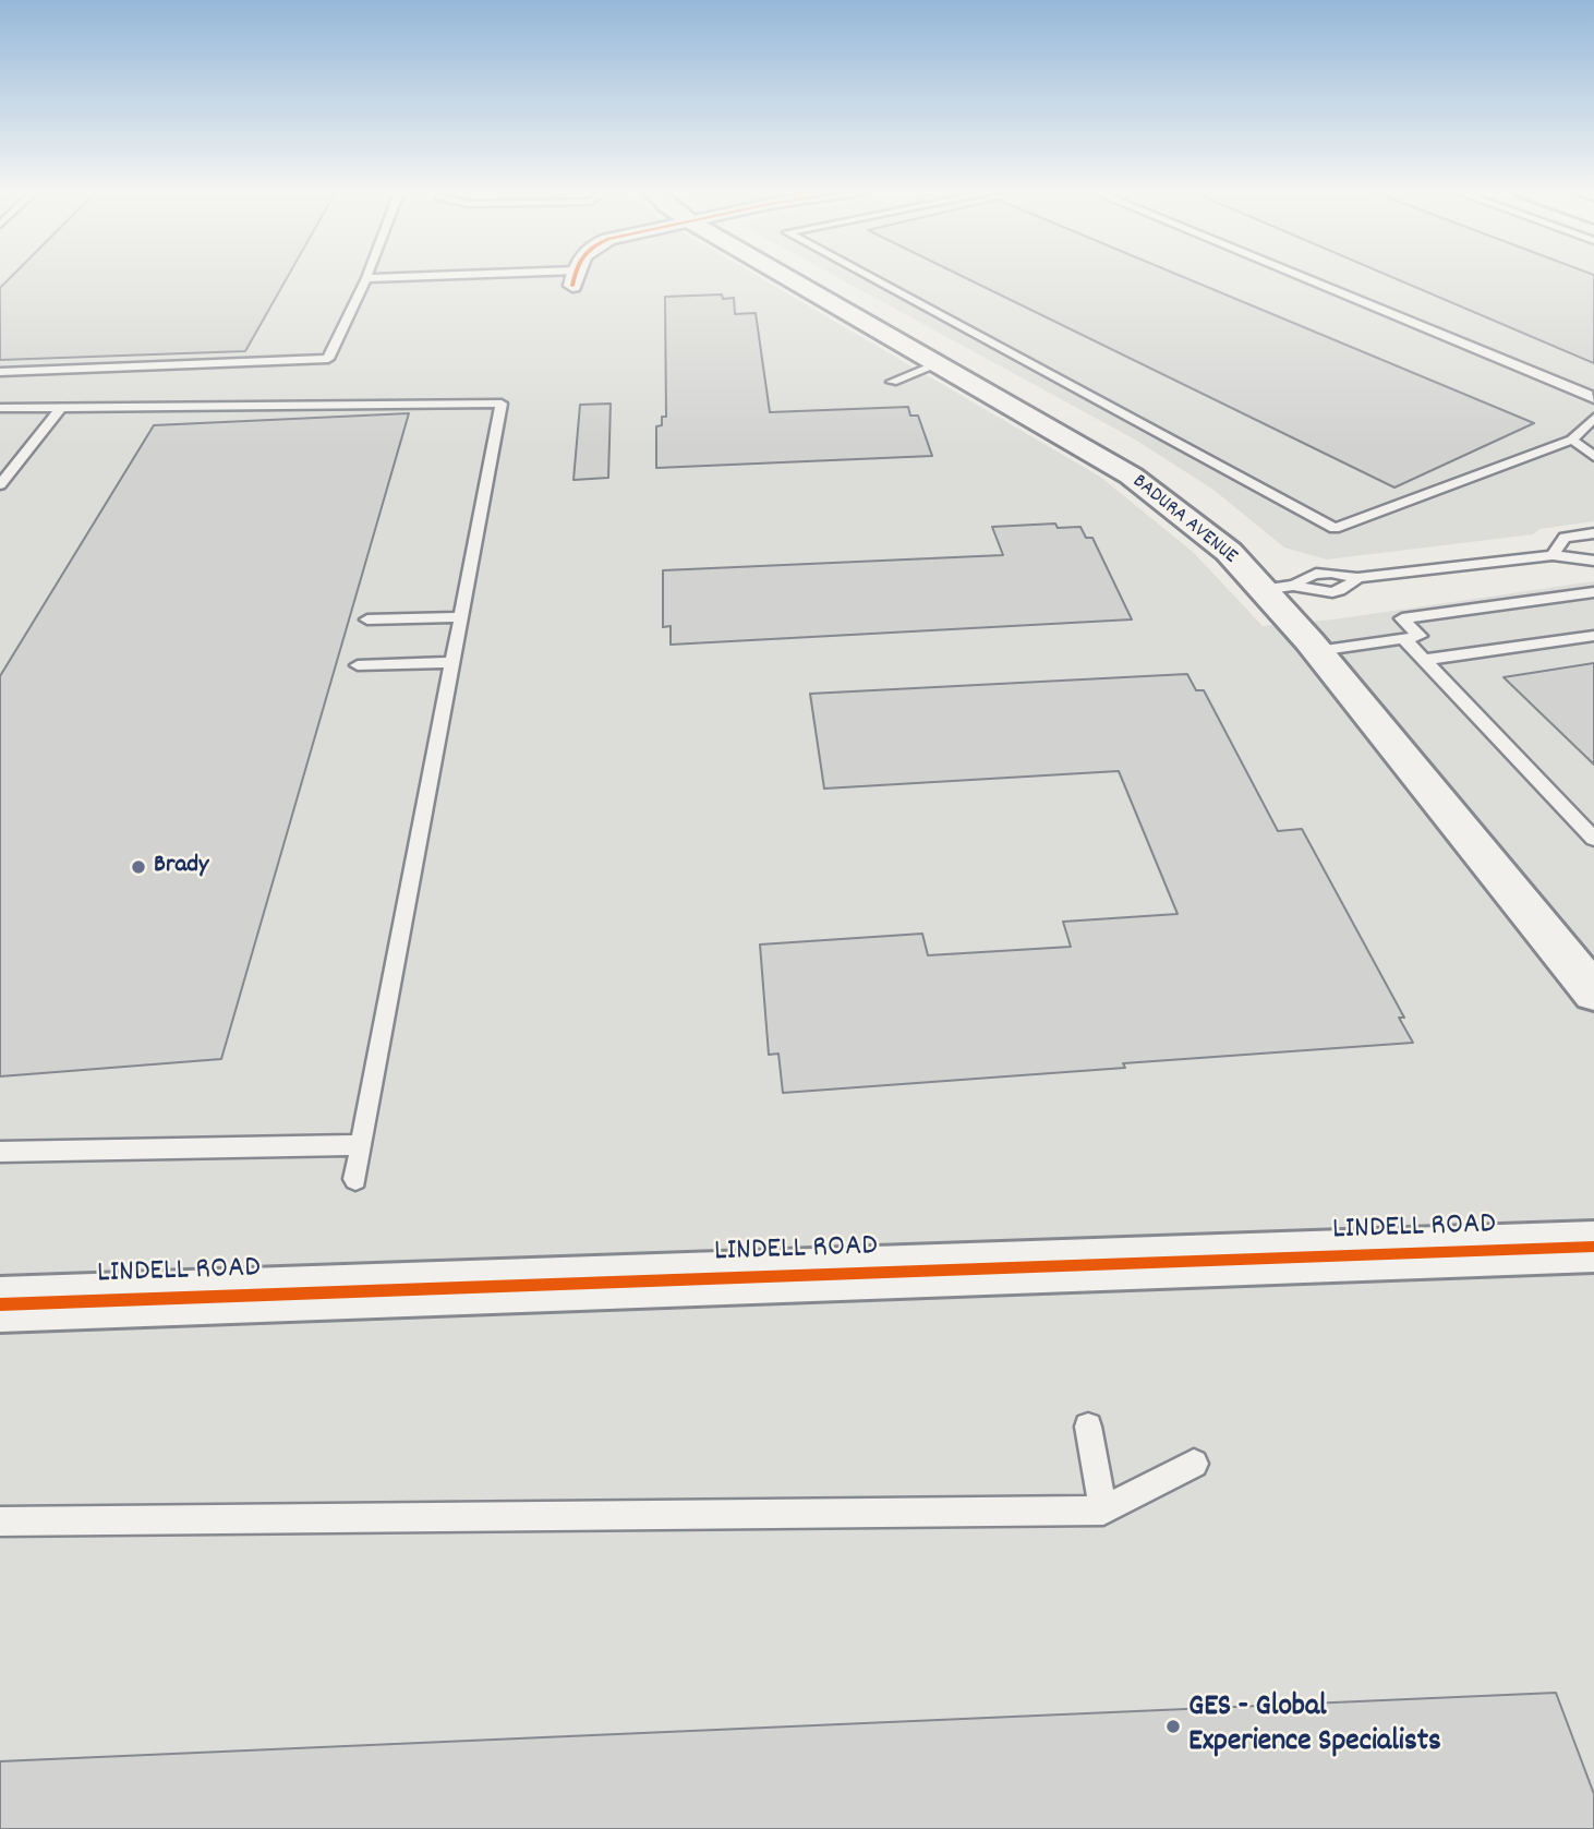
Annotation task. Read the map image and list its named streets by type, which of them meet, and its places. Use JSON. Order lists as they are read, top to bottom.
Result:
{
  "streets": {
    "main road": ["BADURA AVENUE", "LINDELL ROAD"]
  },
  "places": ["Brady", "GES - Global Experience Specialists"]
}
